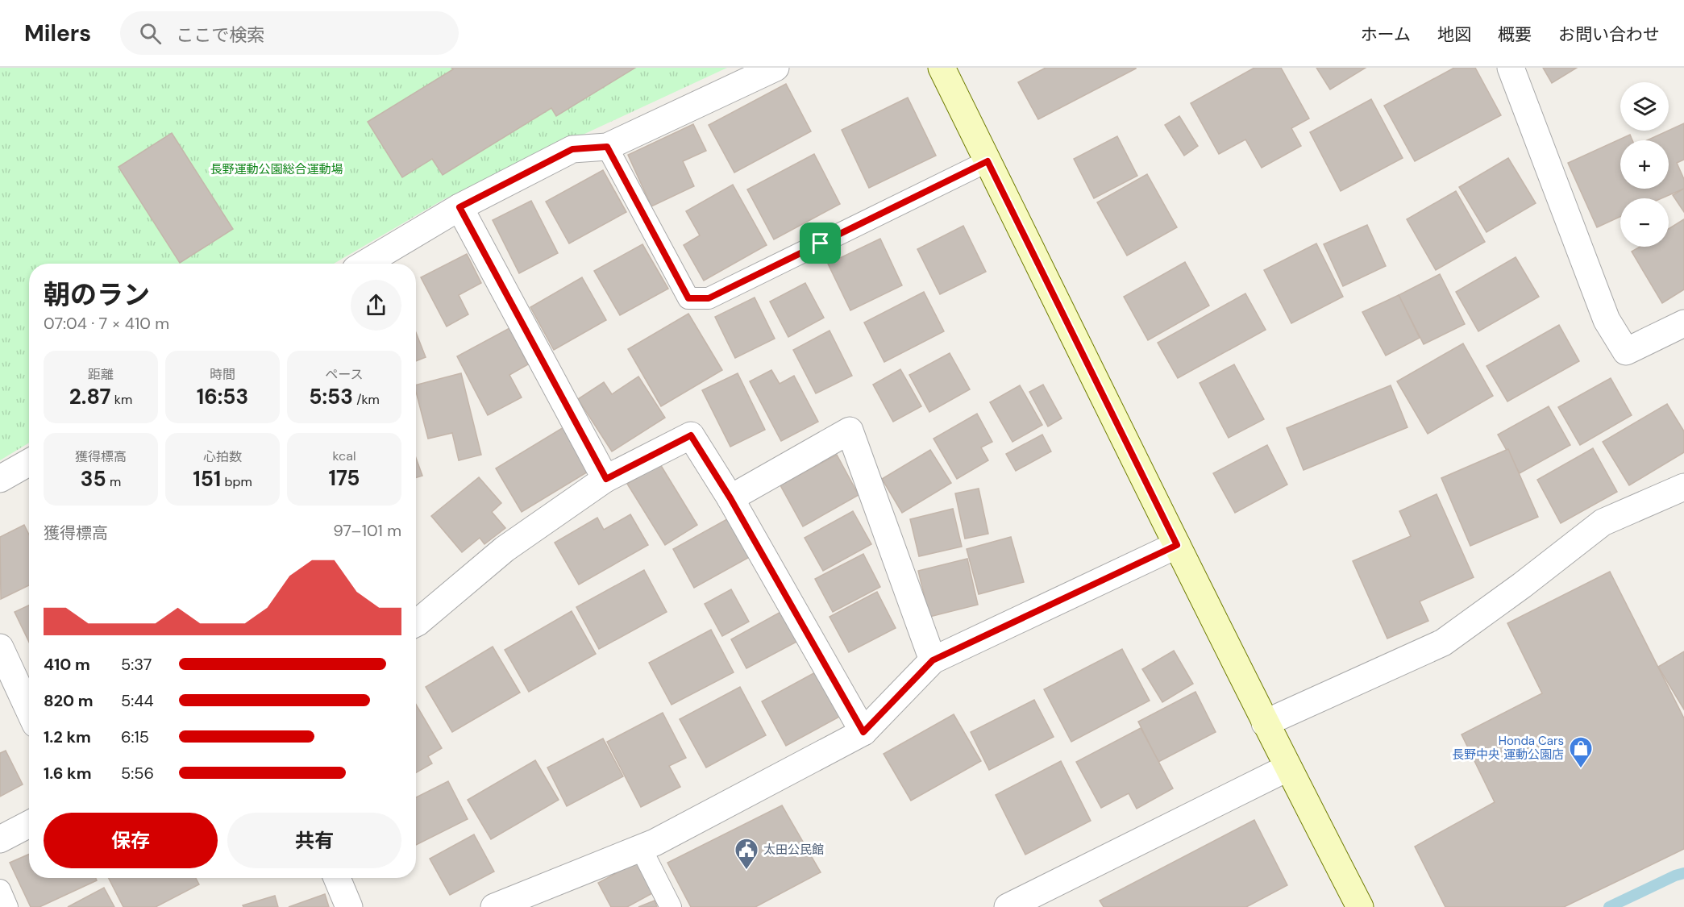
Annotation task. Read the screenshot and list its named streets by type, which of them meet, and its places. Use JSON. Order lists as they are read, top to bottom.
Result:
{
  "parks": ["長野運動公園総合運動場"],
  "places": {
    "shop": ["Honda Cars 長野中央 運動公園店"],
    "public building": ["太田公民館"]
  },
  "page": {
    "header": "Milers",
    "search": "ここで検索",
    "nav": [
      "ホーム",
      "地図",
      "概要",
      "お問い合わせ"
    ],
    "map_buttons": ["+", "−"],
    "heading": ["朝のラン", "07:04 · 7 × 410 m"],
    "stats": [
      ["距離", "2.87 km"],
      ["時間", "16:53"],
      ["ペース", "5:53 /km"],
      ["獲得標高", "35 m"],
      ["心拍数", "151 bpm"],
      ["kcal", "175"]
    ],
    "chart": ["獲得標高", "97–101 m"],
    "list": [
      {
        "name": "410 m",
        "note": "5:37"
      },
      {
        "name": "820 m",
        "note": "5:44"
      },
      {
        "name": "1.2 km",
        "note": "6:15"
      },
      {
        "name": "1.6 km",
        "note": "5:56"
      }
    ],
    "buttons": ["保存", "共有"]
  }
}
